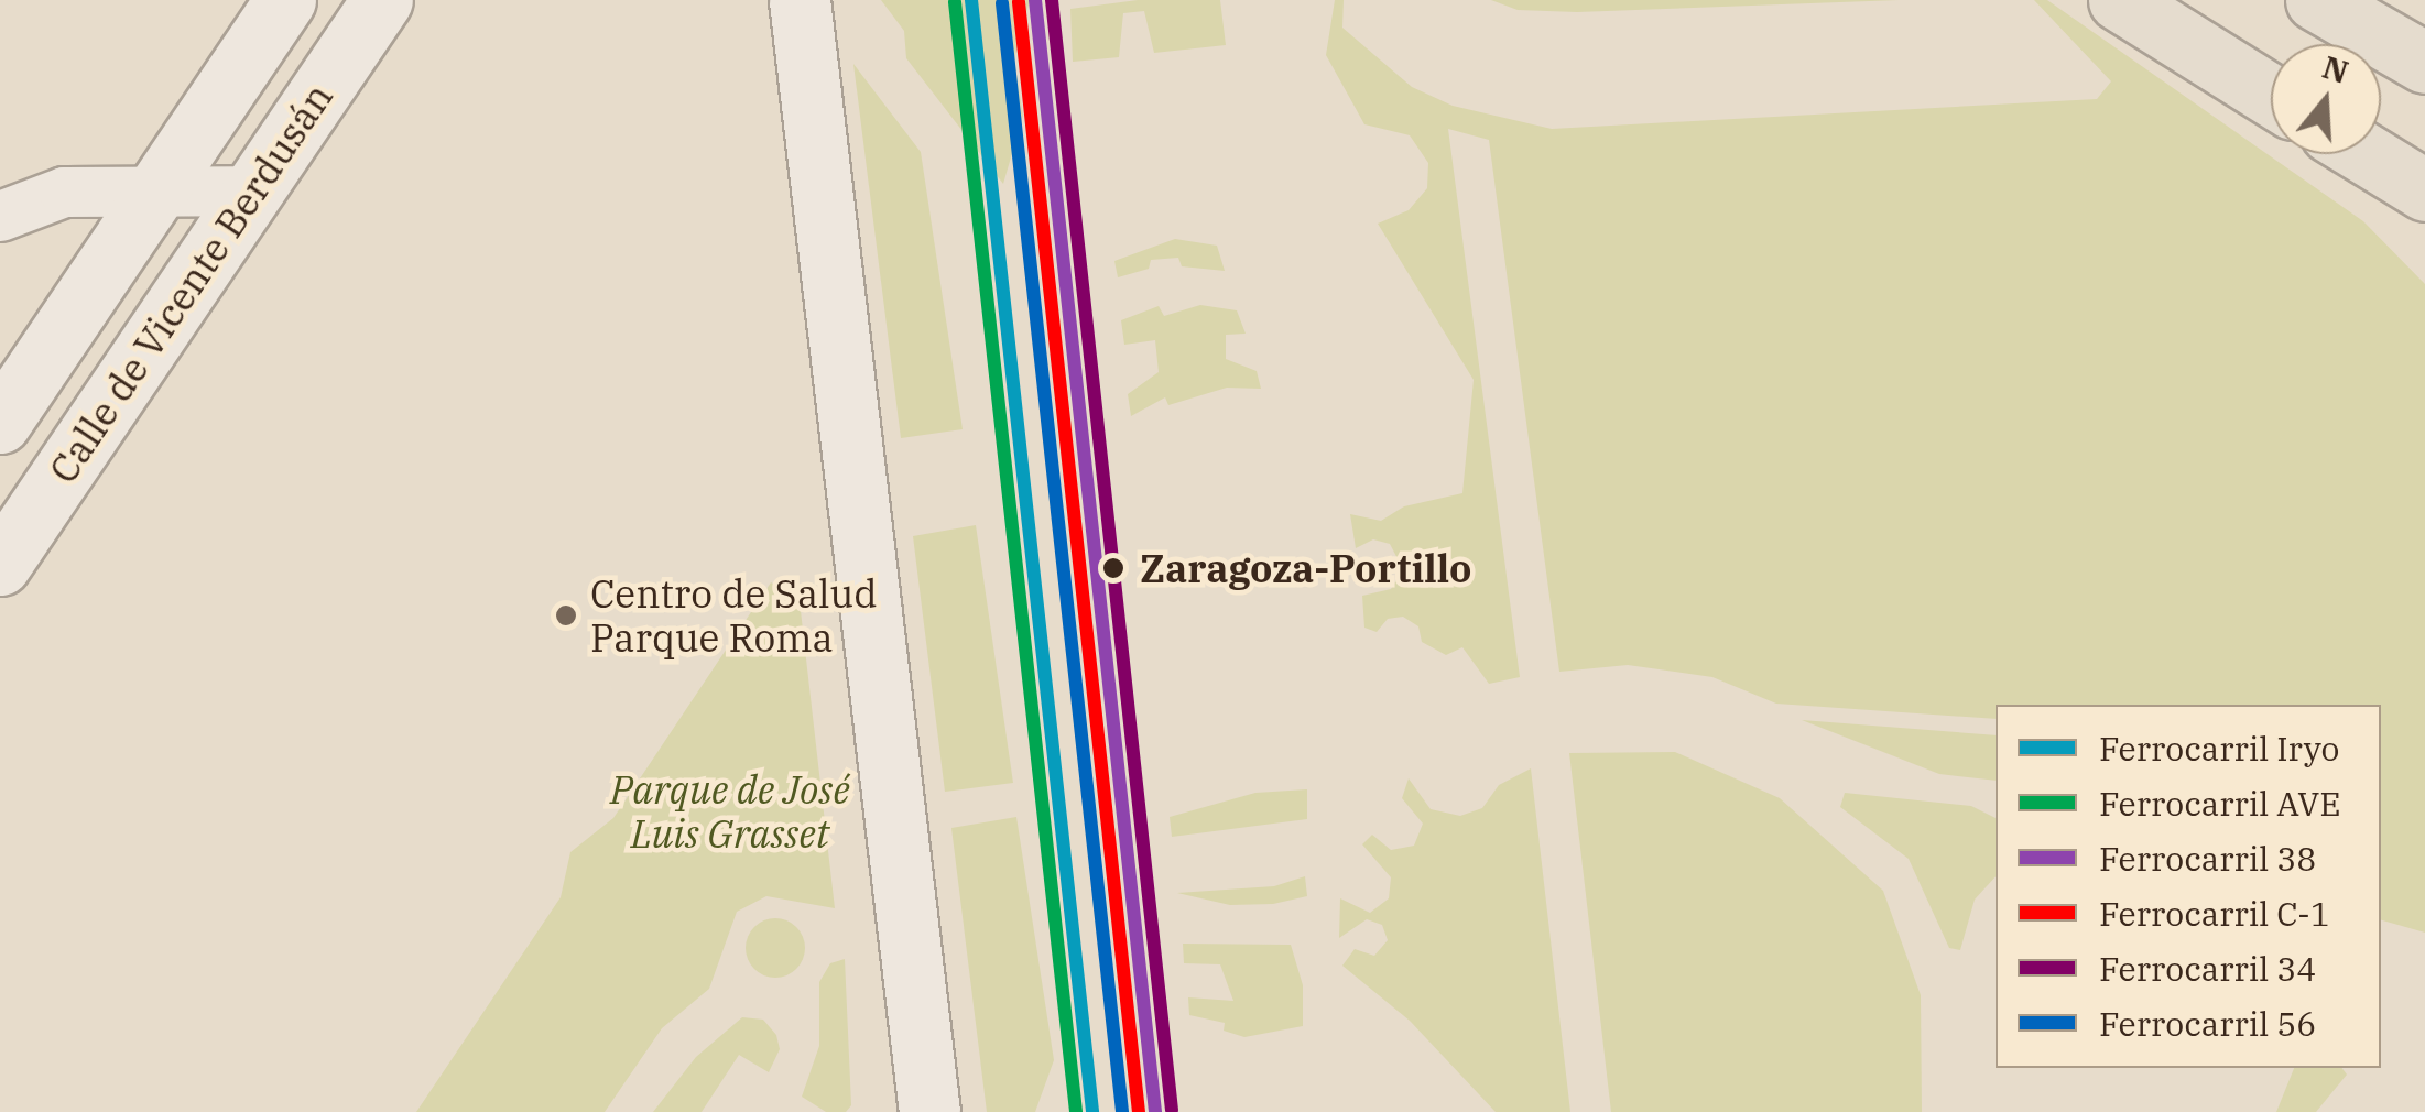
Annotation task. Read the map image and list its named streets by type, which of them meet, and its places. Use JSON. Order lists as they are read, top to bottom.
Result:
{
  "streets": {
    "main road": ["Calle de Vicente Berdusán"]
  },
  "parks": ["Parque de José Luis Grasset"],
  "places": ["Zaragoza-Portillo", "Centro de Salud Parque Roma"],
  "lines": [
    "rail line Iryo",
    "rail line 38",
    "rail line 34",
    "rail line AVE",
    "rail line C-1",
    "rail line 56"
  ],
  "legend": [
    "Ferrocarril Iryo",
    "Ferrocarril AVE",
    "Ferrocarril 38",
    "Ferrocarril C-1",
    "Ferrocarril 34",
    "Ferrocarril 56"
  ],
  "north": "top"
}
